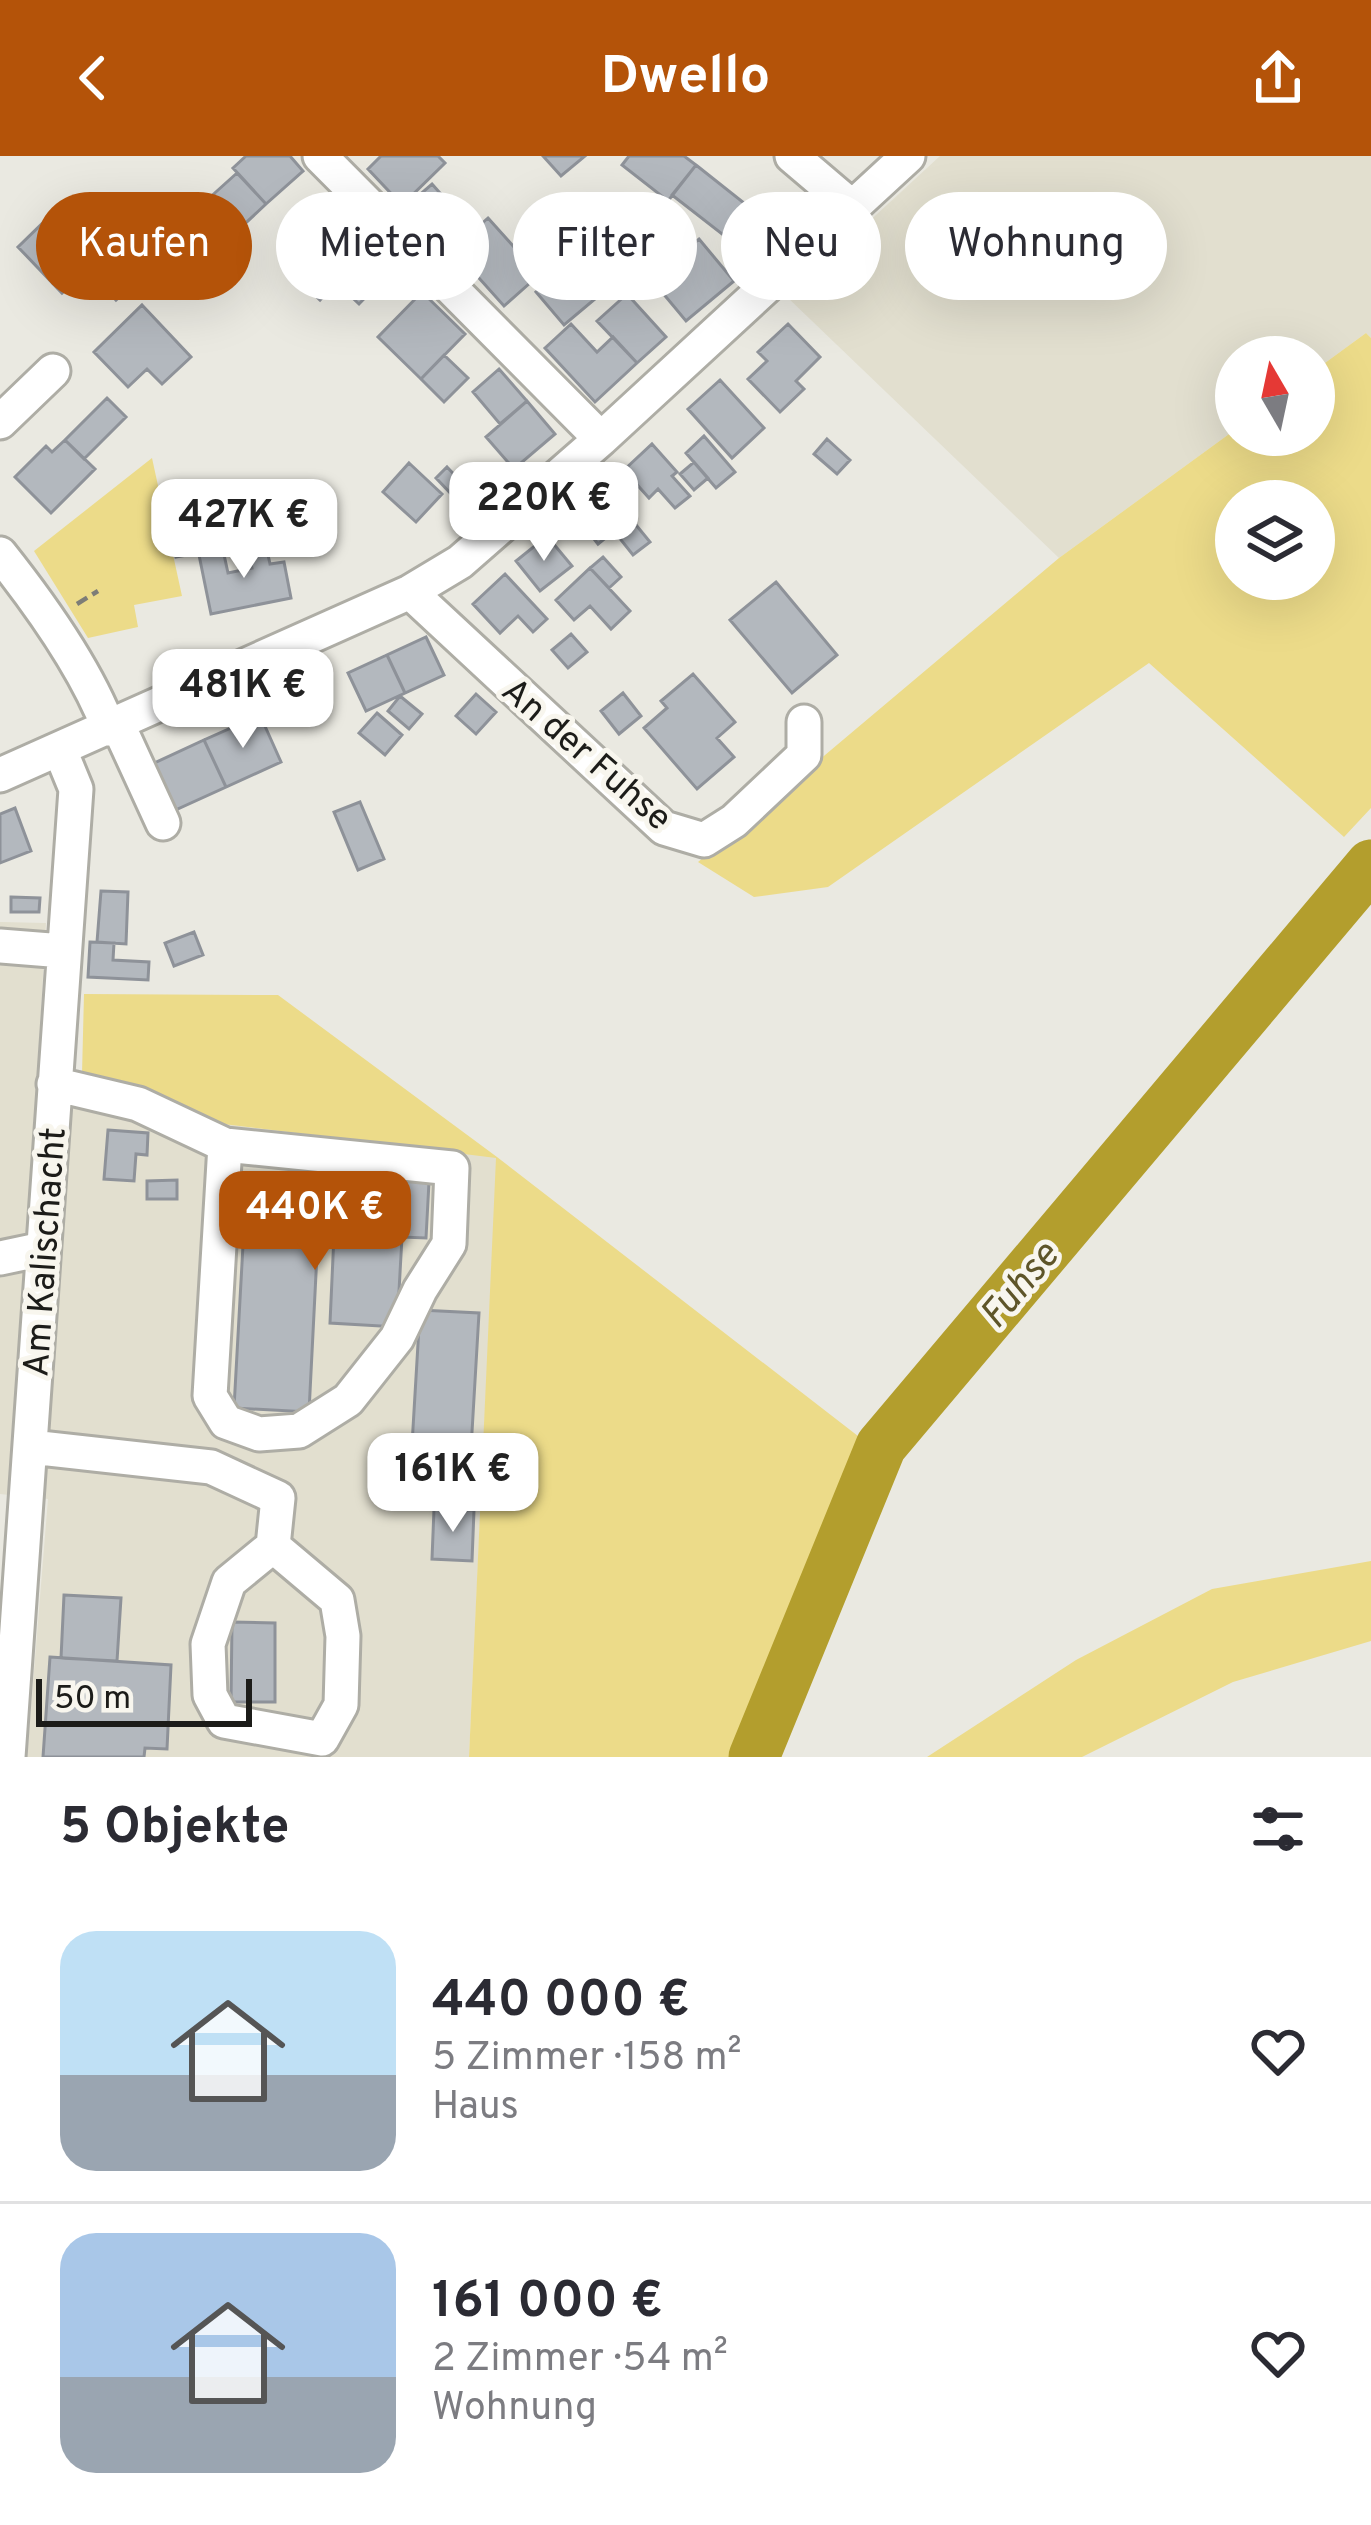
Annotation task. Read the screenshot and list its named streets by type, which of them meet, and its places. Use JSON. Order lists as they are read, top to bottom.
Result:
{
  "streets": {
    "street": ["An der Fuhse", "Am Kalischacht"]
  },
  "water": ["Fuhse"],
  "scale_bar": "50 m",
  "north": "top",
  "page": {
    "header": "Dwello",
    "chip": [
      "Kaufen",
      "Mieten",
      "Filter",
      "Neu",
      "Wohnung"
    ],
    "price": [
      "220K €",
      "427K €",
      "481K €",
      "440K €",
      "161K €"
    ],
    "scale": "50 m",
    "heading": "5 Objekte",
    "list": [
      {
        "name": "440 000 €",
        "note": "5 Zimmer · 158 m² · Haus"
      },
      {
        "name": "161 000 €",
        "note": "2 Zimmer · 54 m² · Wohnung"
      }
    ]
  }
}
